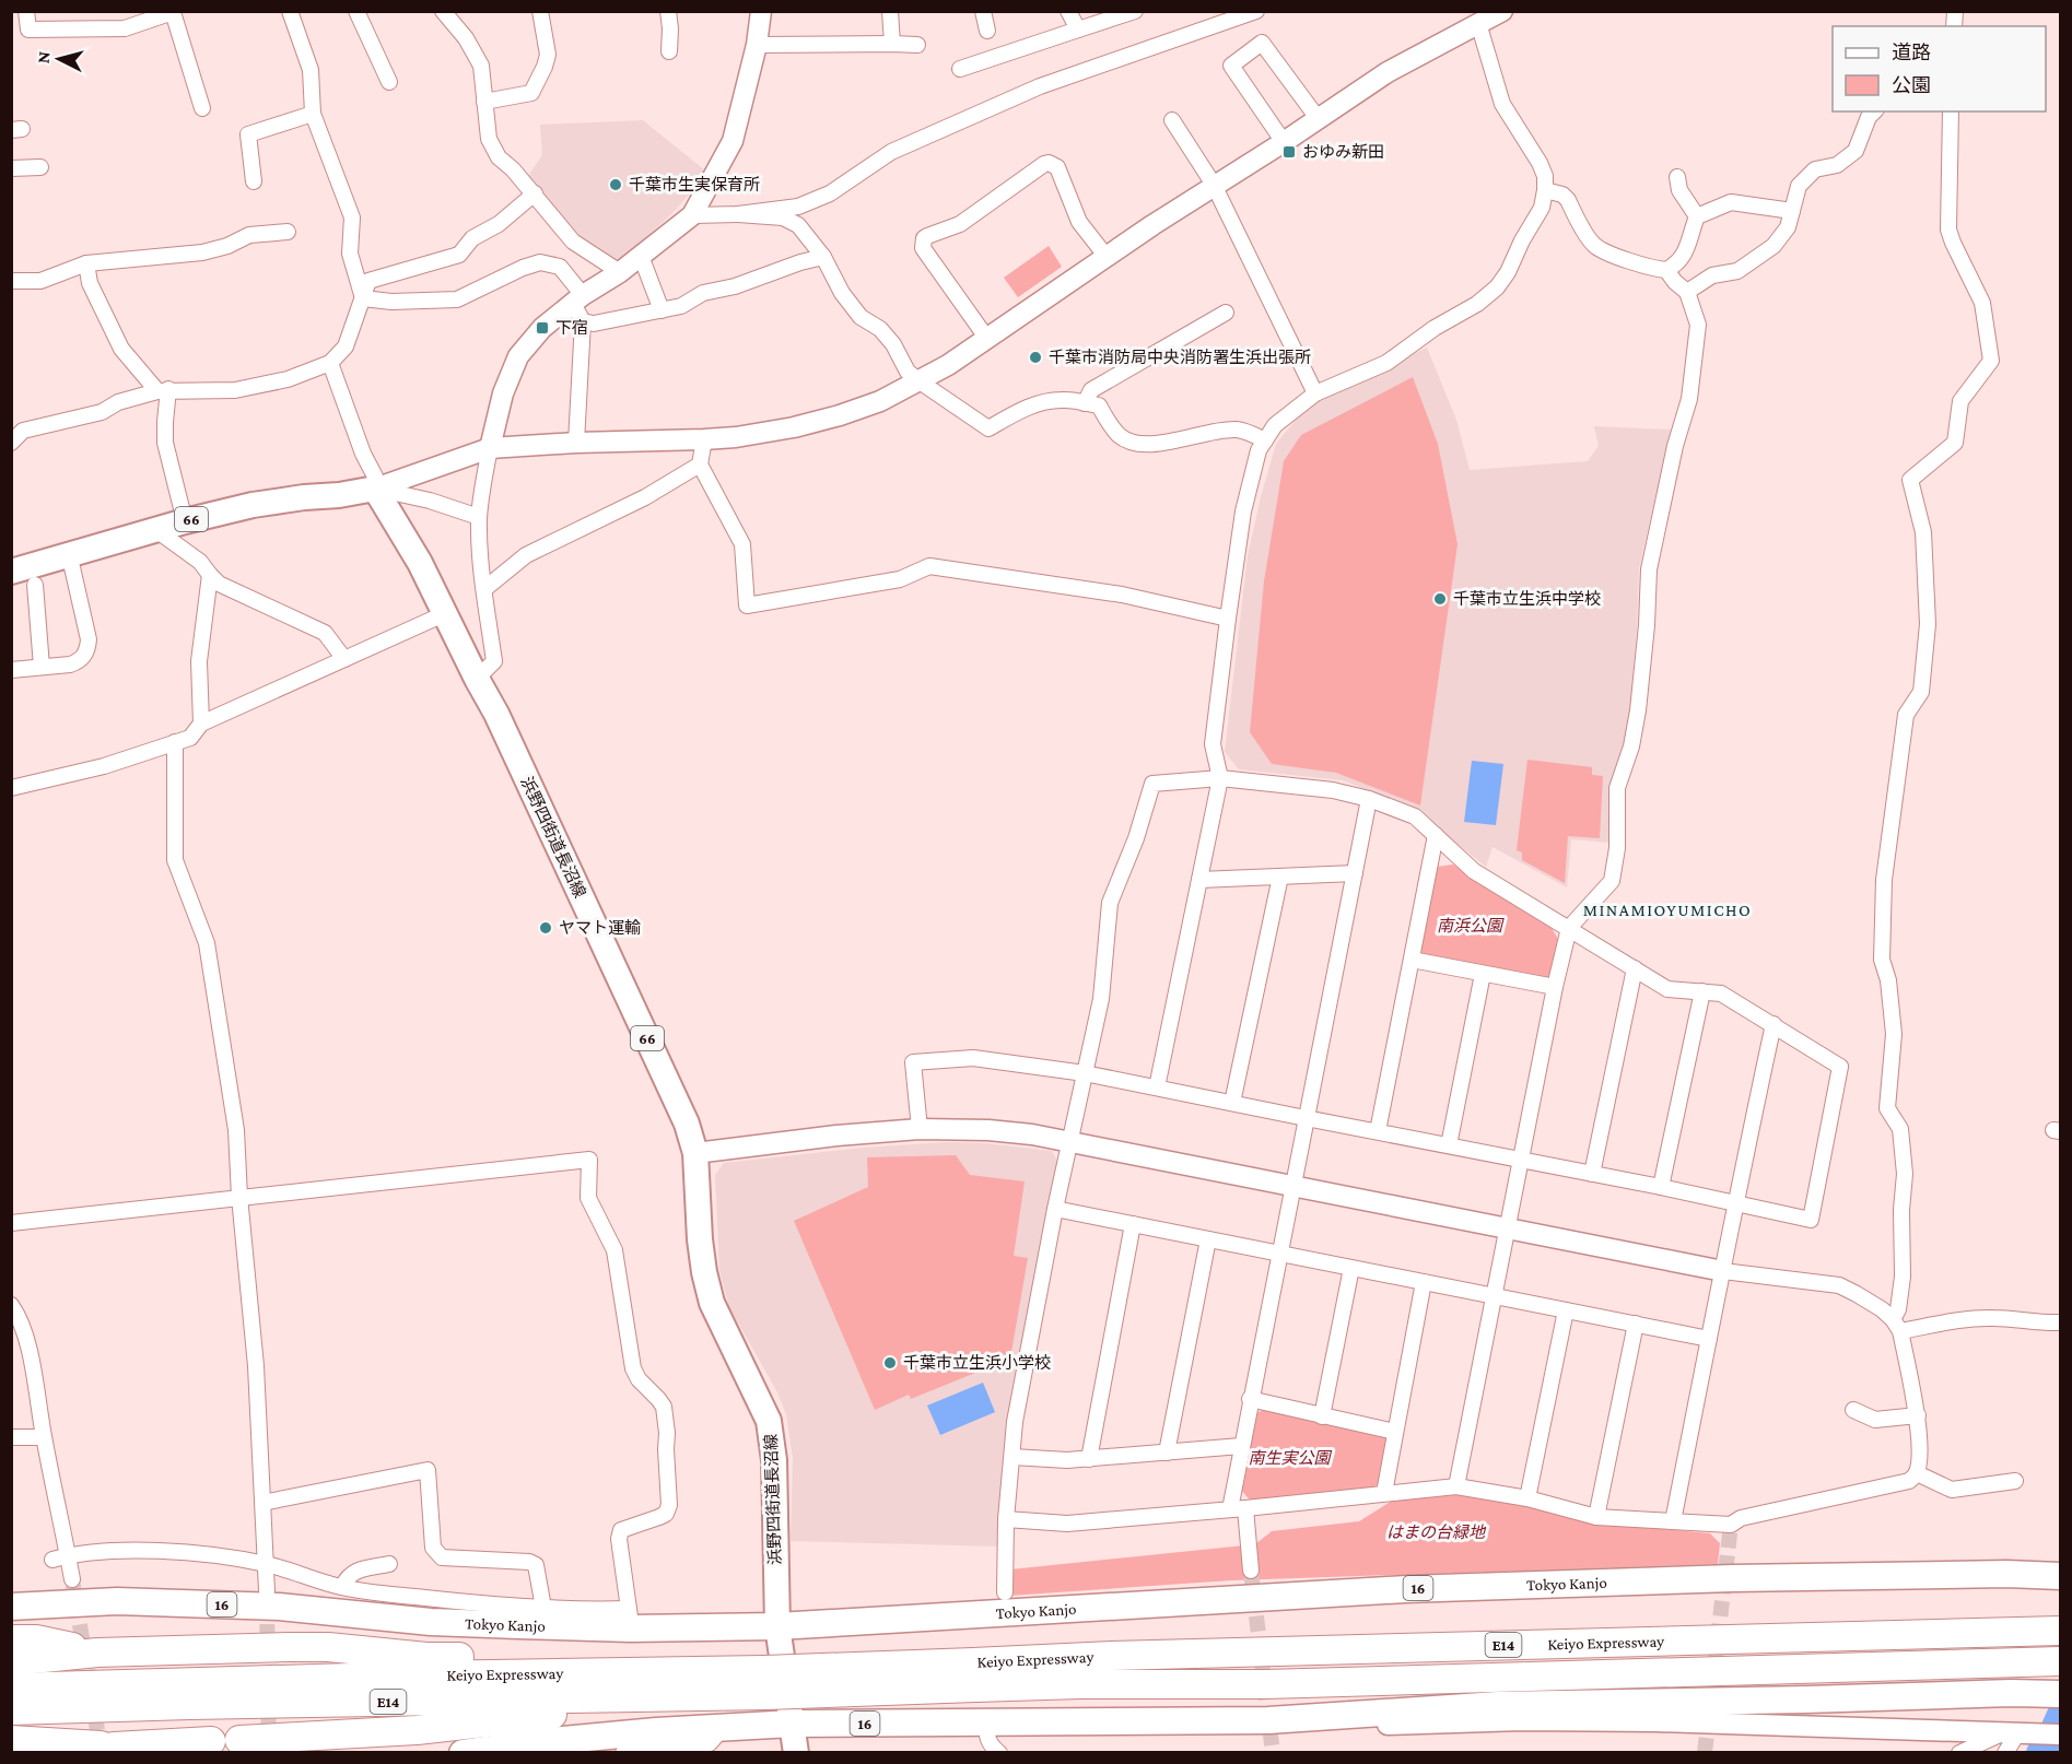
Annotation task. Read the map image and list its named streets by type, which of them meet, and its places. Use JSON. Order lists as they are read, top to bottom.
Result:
{
  "streets": {
    "highway": [
      "Tokyo Kanjo",
      "16",
      "Keiyo Expressway",
      "E14"
    ],
    "main road": ["66", "浜野四街道長沼線"]
  },
  "crossings": [
    ["66", "浜野四街道長沼線"],
    ["浜野四街道長沼線", "Tokyo Kanjo"],
    ["浜野四街道長沼線", "16"]
  ],
  "districts": ["MINAMIOYUMICHO"],
  "parks": ["南浜公園", "南生実公園", "はまの台緑地"],
  "places": {
    "transit": ["おゆみ新田", "下宿"],
    "other": [
      "千葉市生実保育所",
      "千葉市消防局中央消防署生浜出張所",
      "千葉市立生浜中学校",
      "ヤマト運輸",
      "千葉市立生浜小学校"
    ]
  },
  "legend": ["道路", "公園"],
  "north": "left"
}
